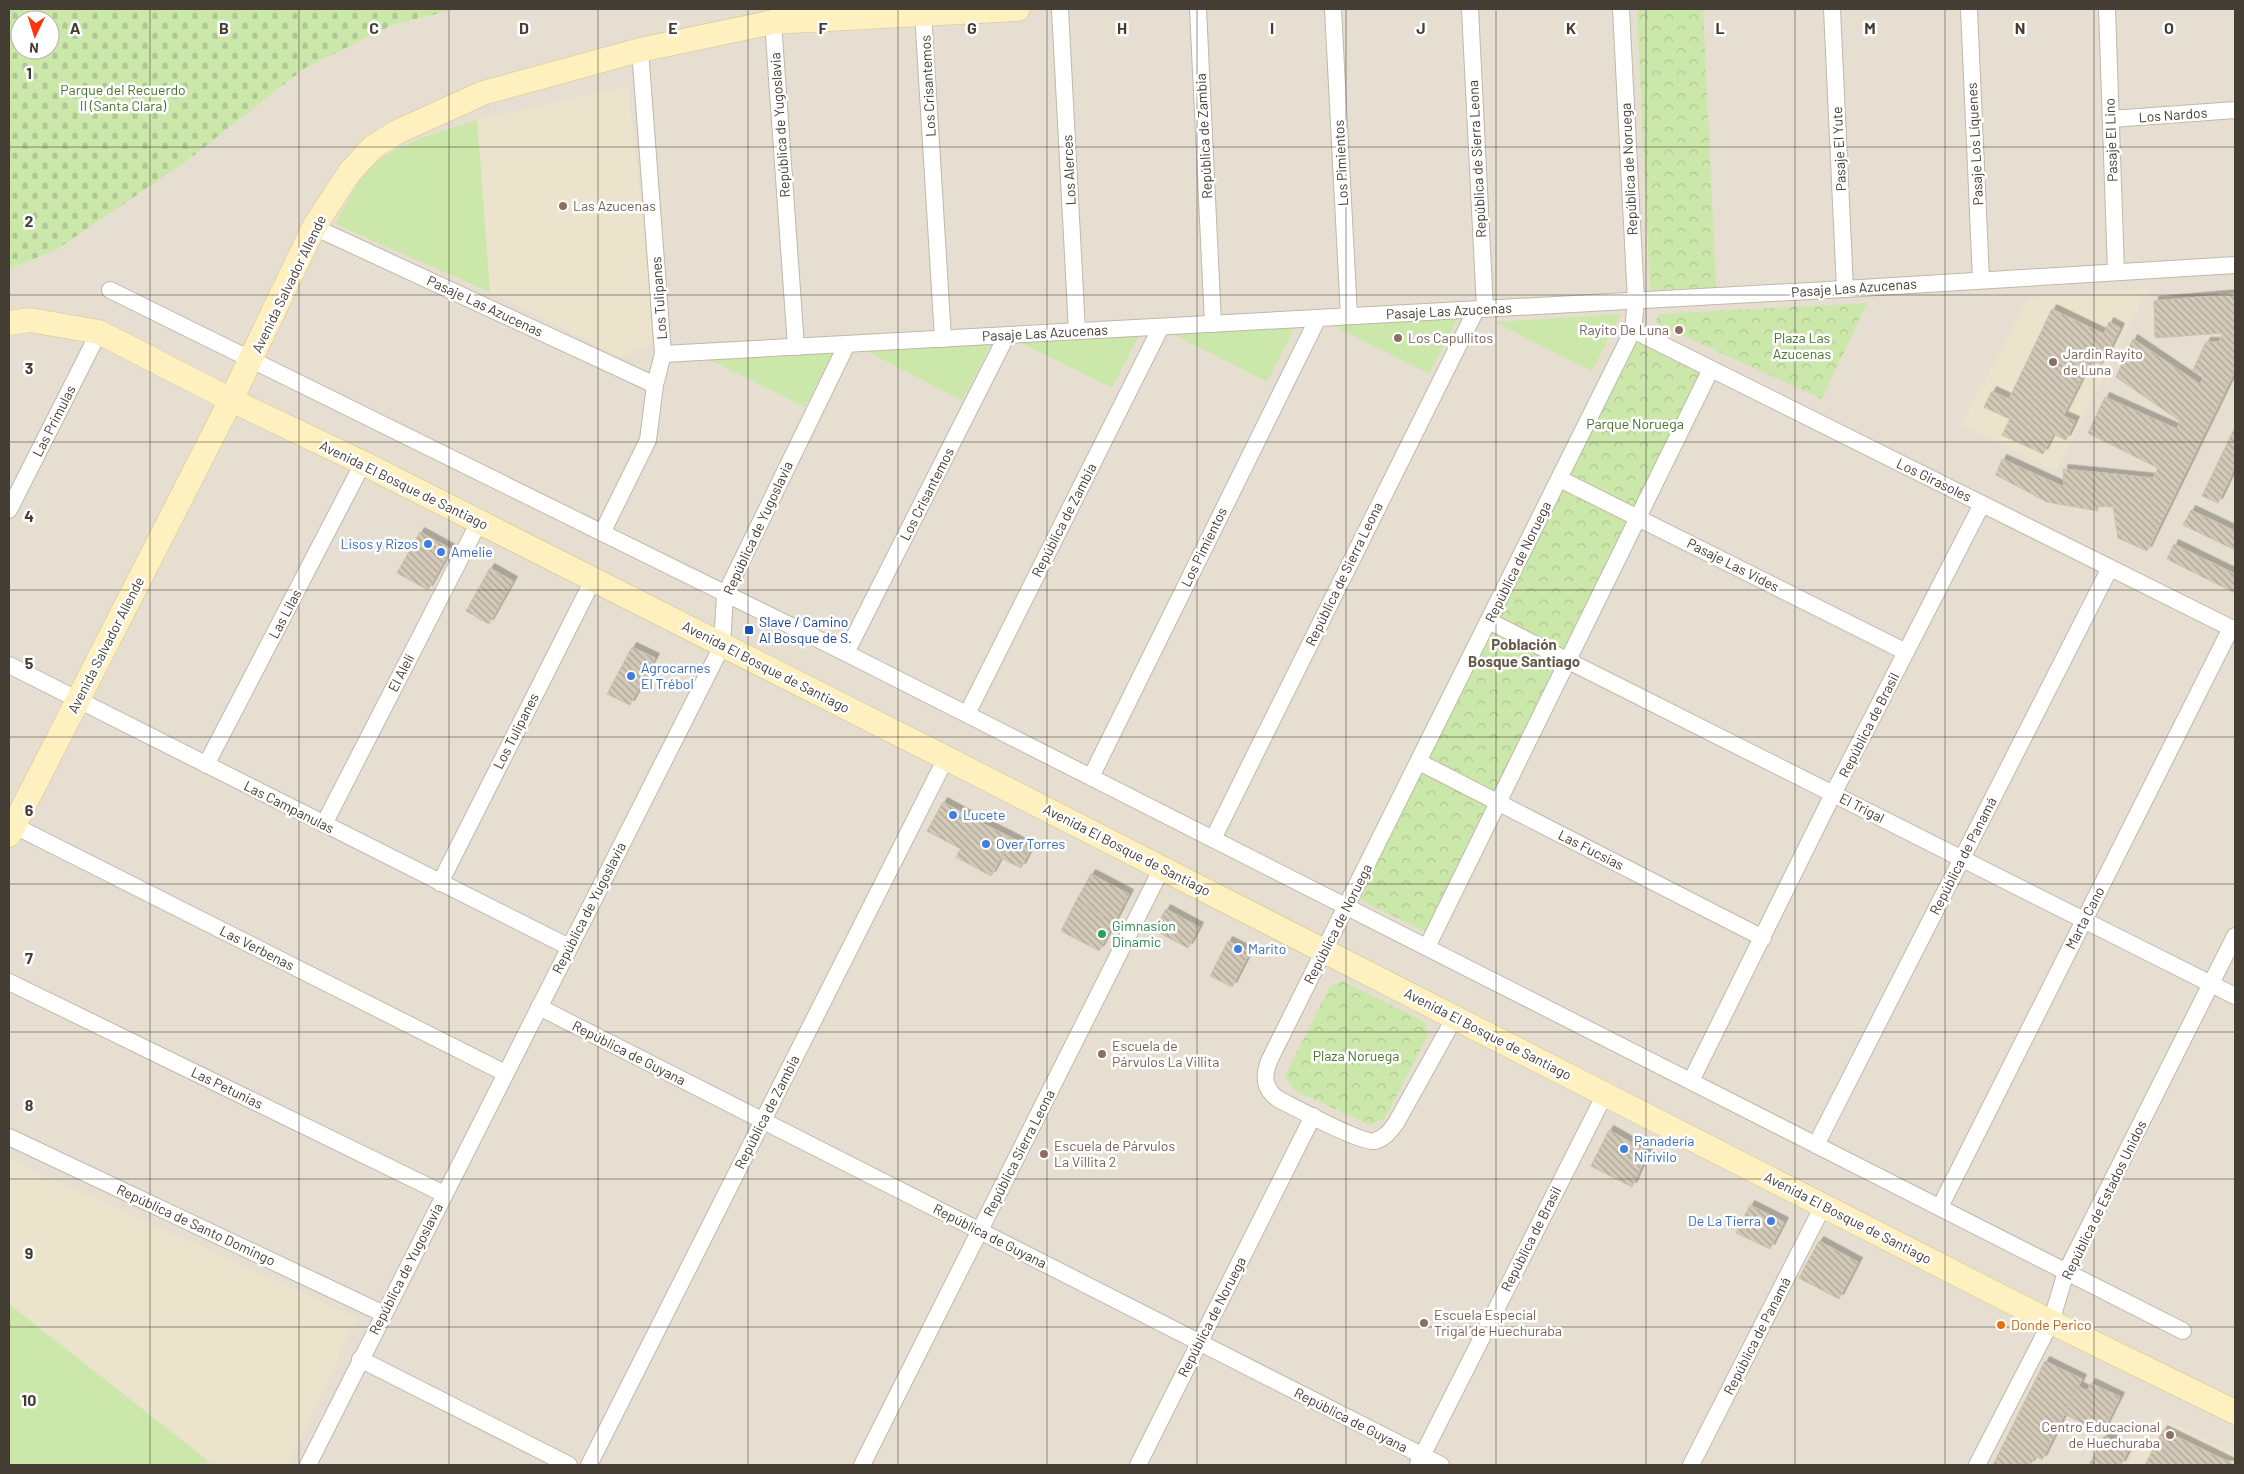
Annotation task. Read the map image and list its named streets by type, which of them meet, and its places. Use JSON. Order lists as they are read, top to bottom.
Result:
{
  "streets": {
    "main road": ["Avenida Salvador Allende", "Avenida El Bosque de Santiago"],
    "street": [
      "Los Crisantemos",
      "Los Nardos",
      "República de Yugoslavia",
      "República de Zambia",
      "Pasaje El Lino",
      "Pasaje Los Líquenes",
      "Pasaje El Yute",
      "República de Sierra Leona",
      "Los Pimientos",
      "República de Noruega",
      "Los Alerces",
      "Pasaje Las Azucenas",
      "Los Tulipanes",
      "Las Primulas",
      "Los Girasoles",
      "Pasaje Las Vides",
      "Las Lilas",
      "El Alelí",
      "República de Brasil",
      "Las Campanulas",
      "El Trigal",
      "Las Fucsias",
      "República de Panamá",
      "Marta Cano",
      "Las Verbenas",
      "República de Guyana",
      "Las Petunias",
      "República Sierra Leona",
      "República de Estados Unidos",
      "República de Santo Domingo"
    ]
  },
  "crossings": [
    ["Los Crisantemos", "Avenida Salvador Allende"],
    ["Los Crisantemos", "Pasaje Las Azucenas"],
    ["Los Nardos", "Pasaje El Lino"],
    ["República de Yugoslavia", "Avenida Salvador Allende"],
    ["República de Yugoslavia", "Pasaje Las Azucenas"],
    ["República de Yugoslavia", "Avenida El Bosque de Santiago"],
    ["República de Yugoslavia", "Las Campanulas"],
    ["República de Yugoslavia", "Las Verbenas"],
    ["República de Yugoslavia", "República de Guyana"],
    ["República de Yugoslavia", "Las Petunias"],
    ["República de Yugoslavia", "República de Santo Domingo"],
    ["República de Zambia", "Pasaje Las Azucenas"],
    ["República de Zambia", "Avenida El Bosque de Santiago"],
    ["República de Zambia", "República de Guyana"],
    ["Pasaje El Lino", "Pasaje Las Azucenas"],
    ["Pasaje Los Líquenes", "Pasaje Las Azucenas"],
    ["Pasaje El Yute", "Pasaje Las Azucenas"],
    ["República de Sierra Leona", "Pasaje Las Azucenas"],
    ["Los Pimientos", "Pasaje Las Azucenas"],
    ["República de Noruega", "Pasaje Las Azucenas"],
    ["República de Noruega", "Los Girasoles"],
    ["República de Noruega", "Avenida El Bosque de Santiago"],
    ["República de Noruega", "Pasaje Las Vides"],
    ["República de Noruega", "El Trigal"],
    ["República de Noruega", "Las Fucsias"],
    ["República de Noruega", "República de Guyana"],
    ["Los Alerces", "Pasaje Las Azucenas"],
    ["Avenida Salvador Allende", "Pasaje Las Azucenas"],
    ["Avenida Salvador Allende", "Los Tulipanes"],
    ["Avenida Salvador Allende", "Avenida El Bosque de Santiago"],
    ["Avenida Salvador Allende", "Las Campanulas"],
    ["Avenida Salvador Allende", "Las Verbenas"],
    ["Pasaje Las Azucenas", "Los Tulipanes"],
    ["Los Tulipanes", "Avenida El Bosque de Santiago"],
    ["Los Tulipanes", "Las Campanulas"],
    ["Las Primulas", "Avenida El Bosque de Santiago"],
    ["Los Girasoles", "República de Brasil"],
    ["Los Girasoles", "República de Panamá"],
    ["Los Girasoles", "Marta Cano"],
    ["Avenida El Bosque de Santiago", "Las Lilas"],
    ["Avenida El Bosque de Santiago", "El Alelí"],
    ["Avenida El Bosque de Santiago", "República de Brasil"],
    ["Avenida El Bosque de Santiago", "República de Panamá"],
    ["Avenida El Bosque de Santiago", "República Sierra Leona"],
    ["Avenida El Bosque de Santiago", "República de Estados Unidos"],
    ["Pasaje Las Vides", "República de Brasil"],
    ["Las Lilas", "Las Campanulas"],
    ["El Alelí", "Las Campanulas"],
    ["República de Brasil", "El Trigal"],
    ["República de Brasil", "Las Fucsias"],
    ["República de Brasil", "República de Guyana"],
    ["El Trigal", "República de Panamá"],
    ["El Trigal", "Marta Cano"],
    ["El Trigal", "República de Estados Unidos"],
    ["República de Guyana", "República Sierra Leona"]
  ],
  "districts": ["Población Bosque Santiago"],
  "parks": [
    "Parque del Recuerdo II (Santa Clara)",
    "Plaza Las Azucenas",
    "Parque Noruega",
    "Plaza Noruega"
  ],
  "places": {
    "other": [
      "Las Azucenas",
      "Rayito De Luna",
      "Los Capullitos",
      "Jardin Rayito de Luna",
      "Lisos y Rizos",
      "Amelie",
      "Agrocarnes El Trébol",
      "Lucete",
      "Over Torres",
      "Gimnasion Dinamic",
      "Marito",
      "Escuela de Párvulos La Villita",
      "Panadería Nirivilo",
      "Escuela de Párvulos La Villita 2",
      "De La Tierra",
      "Escuela Especial Trigal de Huechuraba",
      "Donde Perico",
      "Centro Educacional de Huechuraba"
    ],
    "transit": ["Slave / Camino Al Bosque de S."]
  },
  "north": "bottom",
  "grid": {
    "columns": [
      "A",
      "B",
      "C",
      "D",
      "E",
      "F",
      "G",
      "H",
      "I",
      "J",
      "K",
      "L",
      "M",
      "N",
      "O"
    ],
    "rows": [
      "1",
      "2",
      "3",
      "4",
      "5",
      "6",
      "7",
      "8",
      "9",
      "10"
    ]
  }
}
